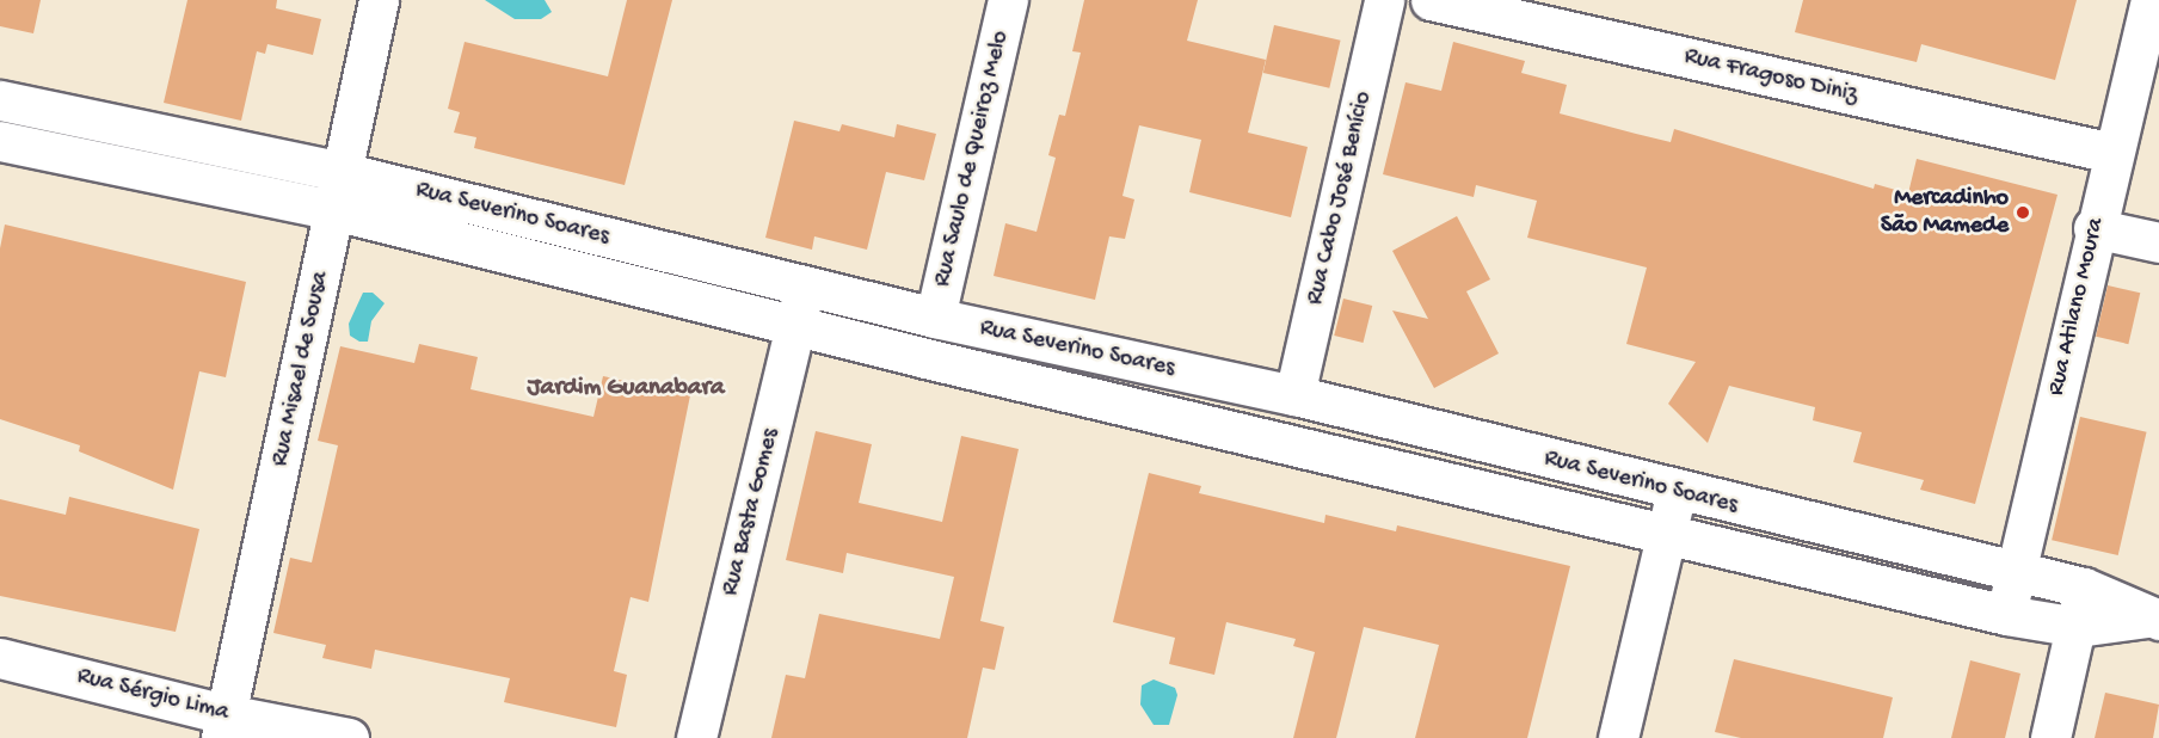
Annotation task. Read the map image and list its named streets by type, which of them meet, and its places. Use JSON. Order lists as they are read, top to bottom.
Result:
{
  "streets": {
    "street": [
      "Rua Fragoso Diniz",
      "Rua Saulo de Queiroz Melo",
      "Rua Cabo José Benício",
      "Rua Severino Soares",
      "Rua Atilano Moura",
      "Rua Misael de Sousa",
      "Rua Basta Gomes",
      "Rua Sérgio Lima"
    ]
  },
  "crossings": [
    ["Rua Fragoso Diniz", "Rua Atilano Moura"],
    ["Rua Saulo de Queiroz Melo", "Rua Severino Soares"],
    ["Rua Cabo José Benício", "Rua Severino Soares"],
    ["Rua Severino Soares", "Rua Atilano Moura"],
    ["Rua Severino Soares", "Rua Misael de Sousa"],
    ["Rua Severino Soares", "Rua Basta Gomes"],
    ["Rua Misael de Sousa", "Rua Sérgio Lima"]
  ],
  "districts": ["Jardim Guanabara"],
  "places": ["Mercadinho São Mamede"]
}
